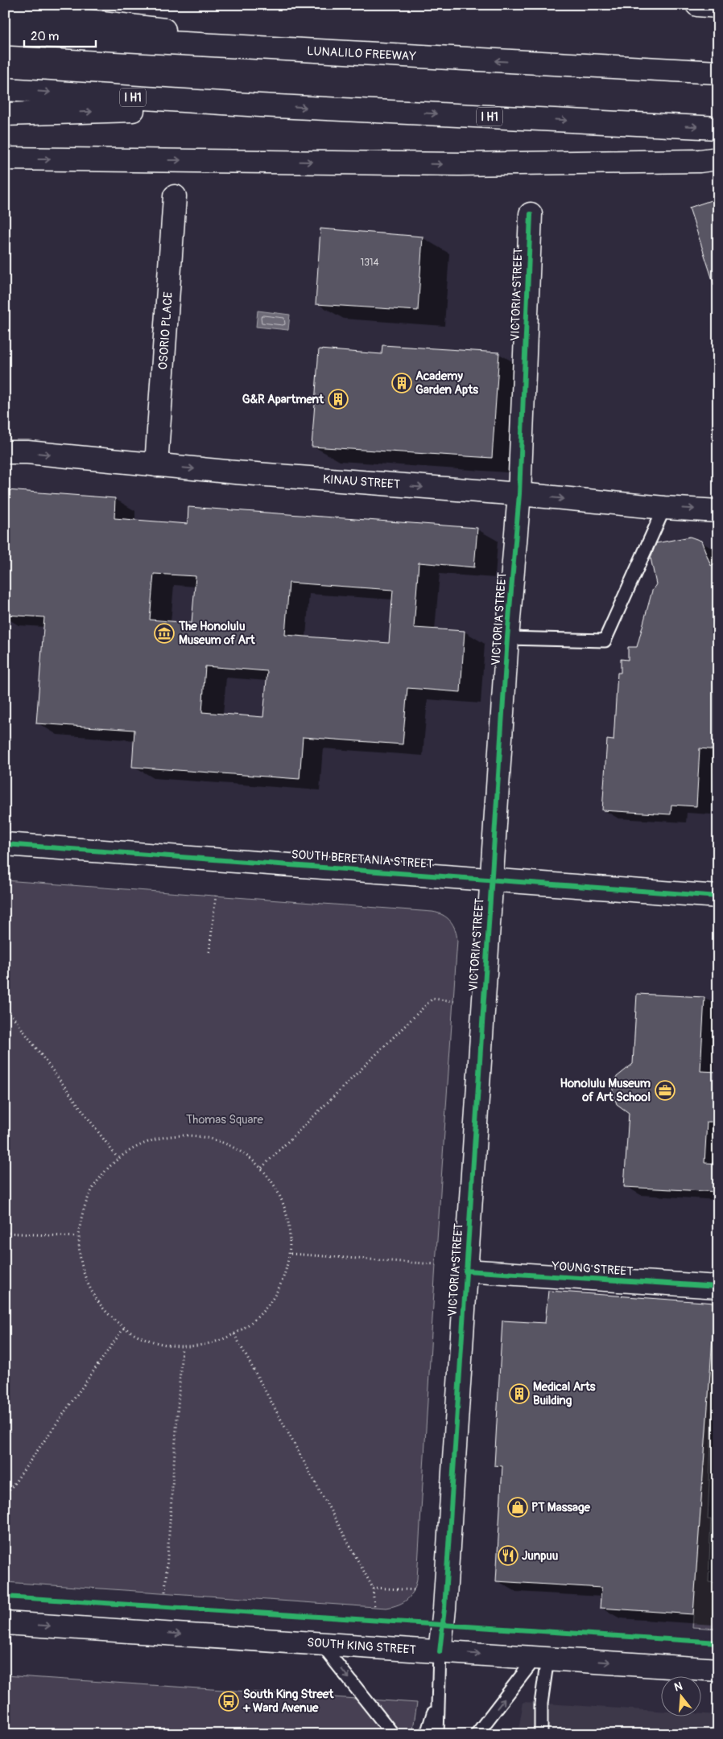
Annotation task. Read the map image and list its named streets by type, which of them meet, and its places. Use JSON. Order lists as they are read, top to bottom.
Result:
{
  "streets": {
    "main road": [
      "LUNALILO FREEWAY",
      "I H1",
      "VICTORIA STREET",
      "OSORIO PLACE",
      "KINAU STREET",
      "SOUTH BERETANIA STREET",
      "YOUNG STREET",
      "SOUTH KING STREET"
    ]
  },
  "crossings": [
    ["VICTORIA STREET", "KINAU STREET"],
    ["VICTORIA STREET", "SOUTH BERETANIA STREET"],
    ["VICTORIA STREET", "YOUNG STREET"],
    ["VICTORIA STREET", "SOUTH KING STREET"],
    ["OSORIO PLACE", "KINAU STREET"]
  ],
  "one_way": ["KINAU STREET", "SOUTH KING STREET"],
  "parks": ["Thomas Square"],
  "places": {
    "building": ["Academy Garden Apts", "G&R Apartment", "Medical Arts Building"],
    "museum": ["The Honolulu Museum of Art"],
    "office": ["Honolulu Museum of Art School"],
    "shop": ["PT Massage"],
    "restaurant": ["Junpuu"],
    "bus stop": ["South King Street + Ward Avenue"]
  },
  "house_numbers": ["1314"],
  "scale_bar": "20 m",
  "north": "top"
}
